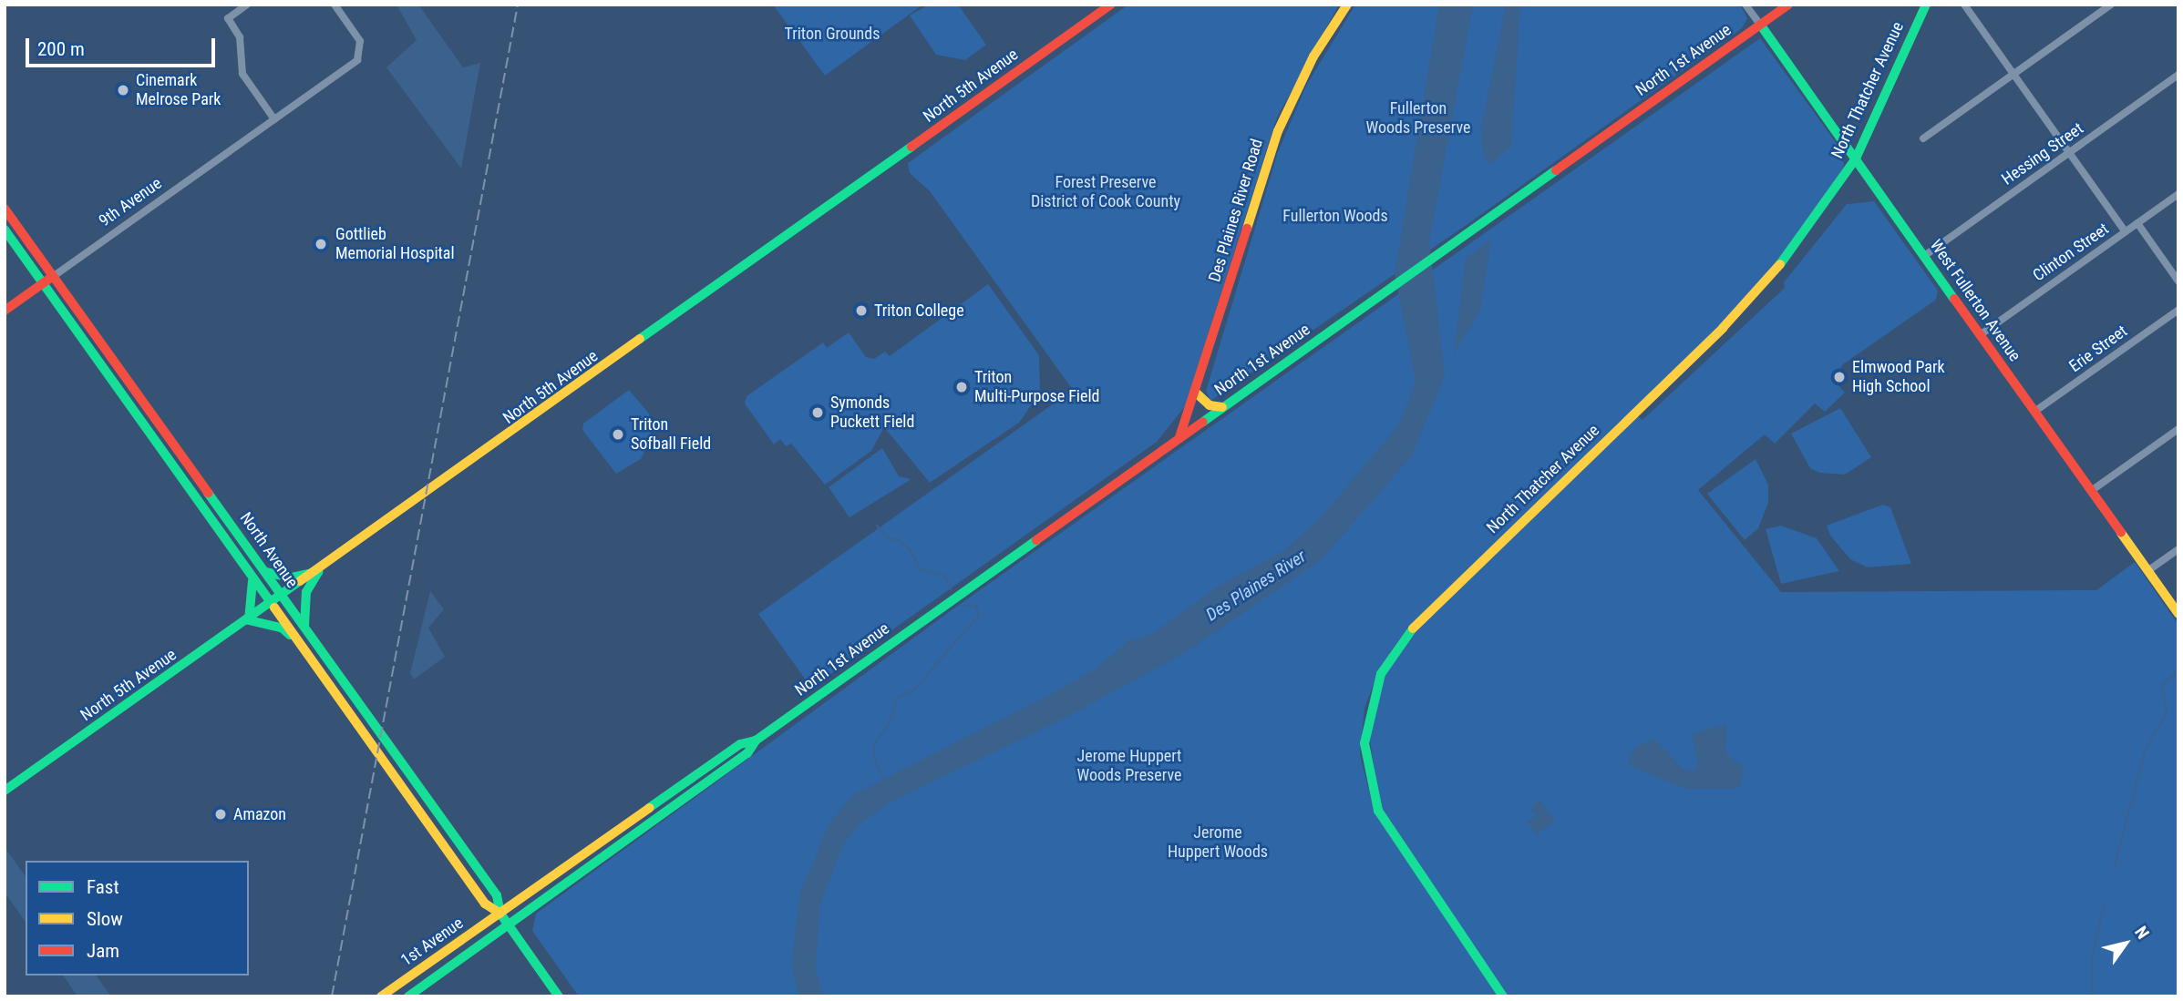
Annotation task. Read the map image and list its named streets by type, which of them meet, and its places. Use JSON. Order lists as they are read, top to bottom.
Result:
{
  "streets": {
    "main road": [
      "North 1st Avenue",
      "North 5th Avenue",
      "North Thatcher Avenue",
      "9th Avenue",
      "Des Plaines River Road",
      "West Fullerton Avenue",
      "North Avenue",
      "1st Avenue"
    ],
    "street": ["Hessing Street", "Clinton Street", "Erie Street"]
  },
  "crossings": [
    ["North 1st Avenue", "Des Plaines River Road"],
    ["North 1st Avenue", "West Fullerton Avenue"],
    ["North 1st Avenue", "North Avenue"],
    ["North 1st Avenue", "1st Avenue"],
    ["North 5th Avenue", "North Avenue"],
    ["North Thatcher Avenue", "West Fullerton Avenue"],
    ["Hessing Street", "West Fullerton Avenue"],
    ["9th Avenue", "North Avenue"],
    ["Clinton Street", "West Fullerton Avenue"],
    ["West Fullerton Avenue", "Erie Street"],
    ["North Avenue", "1st Avenue"]
  ],
  "water": ["Des Plaines River"],
  "parks": [
    "Triton Grounds",
    "Fullerton Woods Preserve",
    "Forest Preserve District of Cook County",
    "Fullerton Woods",
    "Jerome Huppert Woods Preserve",
    "Jerome Huppert Woods"
  ],
  "places": [
    "Cinemark Melrose Park",
    "Gottlieb Memorial Hospital",
    "Triton College",
    "Elmwood Park High School",
    "Triton Multi-Purpose Field",
    "Symonds Puckett Field",
    "Triton Sofball Field",
    "Amazon"
  ],
  "legend": ["Fast", "Slow", "Jam"],
  "scale_bar": "200 m",
  "north": "top right"
}
